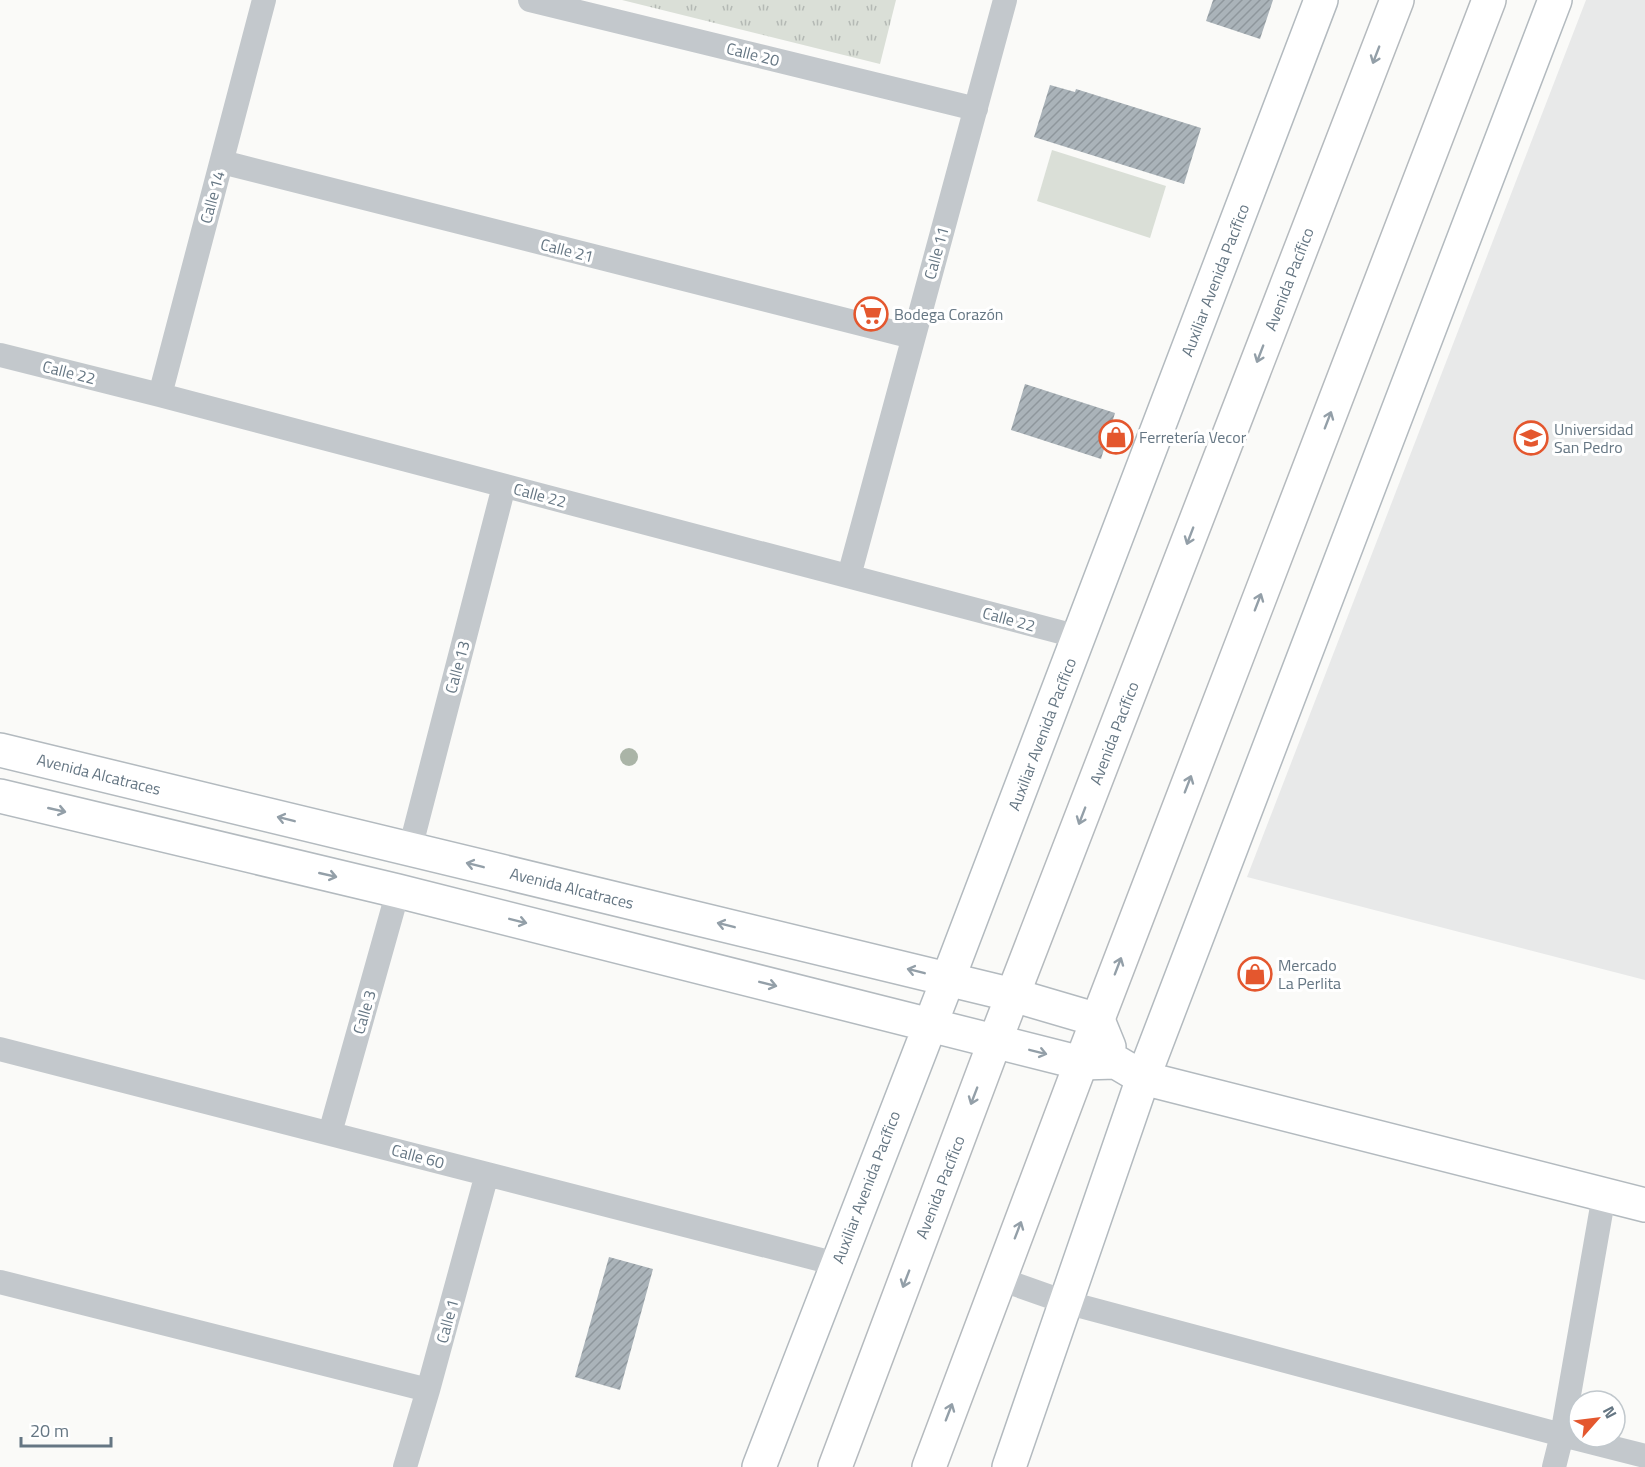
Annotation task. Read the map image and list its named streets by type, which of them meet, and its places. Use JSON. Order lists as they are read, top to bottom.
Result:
{
  "streets": {
    "main road": ["Avenida Pacífico", "Auxiliar Avenida Pacífico", "Avenida Alcatraces"],
    "street": [
      "Calle 20",
      "Calle 14",
      "Calle 21",
      "Calle 11",
      "Calle 22",
      "Calle 13",
      "Calle 3",
      "Calle 60",
      "Calle 1"
    ]
  },
  "crossings": [
    ["Calle 20", "Calle 11"],
    ["Calle 14", "Calle 21"],
    ["Calle 14", "Calle 22"],
    ["Calle 21", "Calle 11"],
    ["Calle 11", "Calle 22"],
    ["Avenida Pacífico", "Avenida Alcatraces"],
    ["Auxiliar Avenida Pacífico", "Calle 22"],
    ["Auxiliar Avenida Pacífico", "Avenida Alcatraces"],
    ["Auxiliar Avenida Pacífico", "Calle 60"],
    ["Calle 22", "Calle 13"],
    ["Calle 13", "Avenida Alcatraces"],
    ["Calle 3", "Calle 60"],
    ["Calle 60", "Calle 1"]
  ],
  "places": {
    "supermarket": ["Bodega Corazón"],
    "shop": ["Ferretería Vecor", "Mercado La Perlita"],
    "school or university": ["Universidad San Pedro"]
  },
  "scale_bar": "20 m",
  "north": "top right"
}
